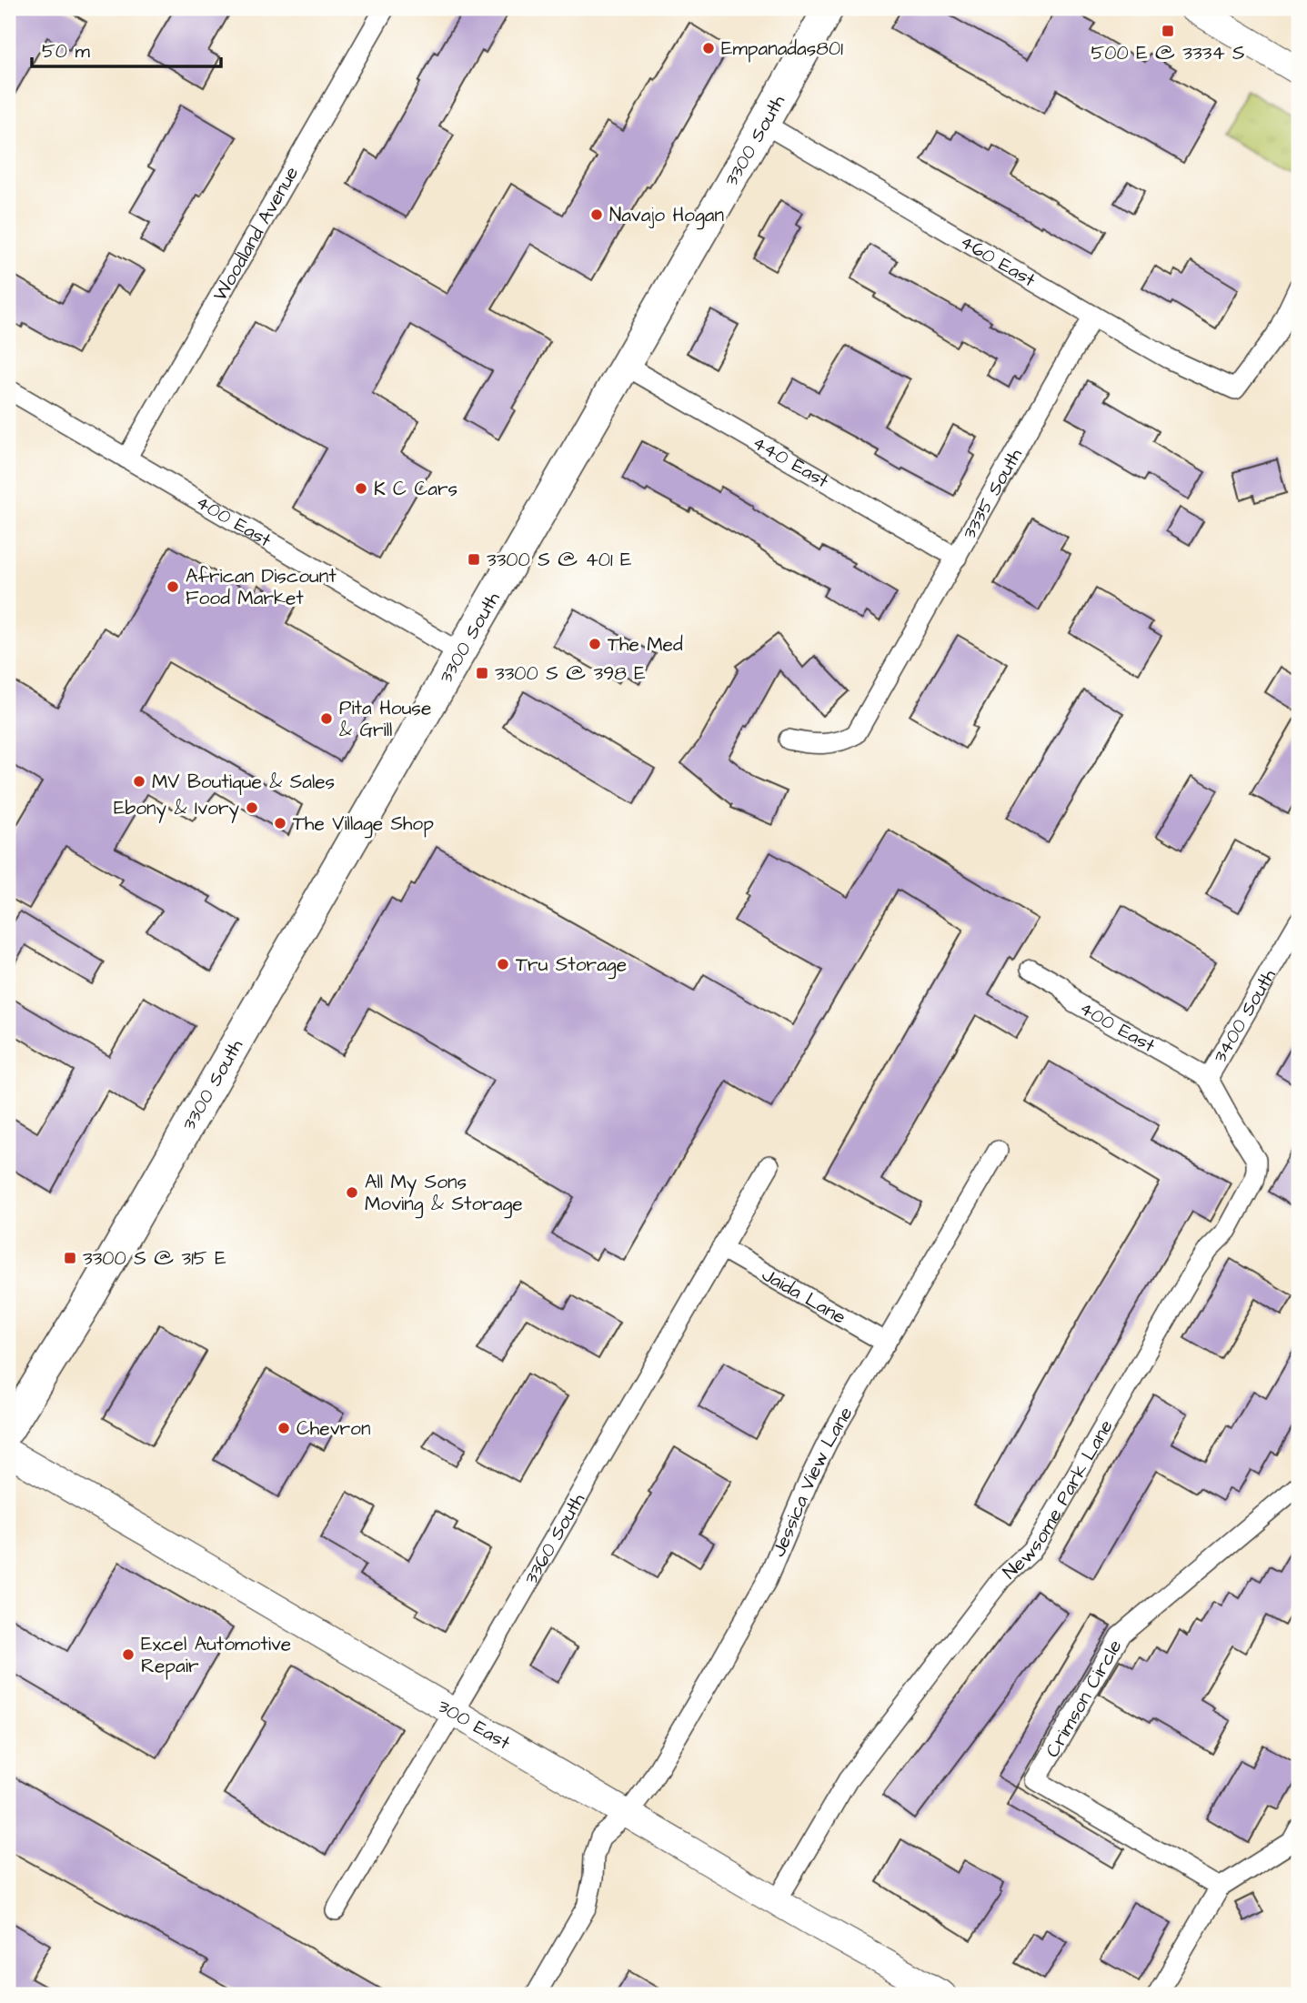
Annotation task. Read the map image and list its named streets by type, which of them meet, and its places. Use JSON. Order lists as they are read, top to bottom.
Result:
{
  "streets": {
    "main road": ["3300 South"],
    "street": [
      "Woodland Avenue",
      "460 East",
      "440 East",
      "3335 South",
      "400 East",
      "3400 South",
      "Jaida Lane",
      "Jessica View Lane",
      "Newsome Park Lane",
      "3360 South",
      "Crimson Circle",
      "300 East"
    ]
  },
  "crossings": [
    ["3300 South", "460 East"],
    ["3300 South", "440 East"],
    ["3300 South", "400 East"],
    ["Woodland Avenue", "400 East"],
    ["460 East", "3335 South"],
    ["440 East", "3335 South"],
    ["400 East", "3400 South"],
    ["400 East", "Newsome Park Lane"],
    ["3400 South", "Newsome Park Lane"],
    ["Jaida Lane", "Jessica View Lane"],
    ["Jaida Lane", "3360 South"],
    ["Jessica View Lane", "300 East"],
    ["Newsome Park Lane", "300 East"],
    ["3360 South", "300 East"]
  ],
  "places": {
    "transit": [
      "500 E @ 3334 S",
      "3300 S @ 401 E",
      "3300 S @ 398 E",
      "3300 S @ 315 E"
    ],
    "other": [
      "Empanadas801",
      "Navajo Hogan",
      "K C Cars",
      "African Discount Food Market",
      "The Med",
      "Pita House & Grill",
      "MV Boutique & Sales",
      "Ebony & Ivory",
      "The Village Shop",
      "Tru Storage",
      "All My Sons Moving & Storage",
      "Chevron",
      "Excel Automotive Repair"
    ]
  },
  "scale_bar": "50 m"
}
